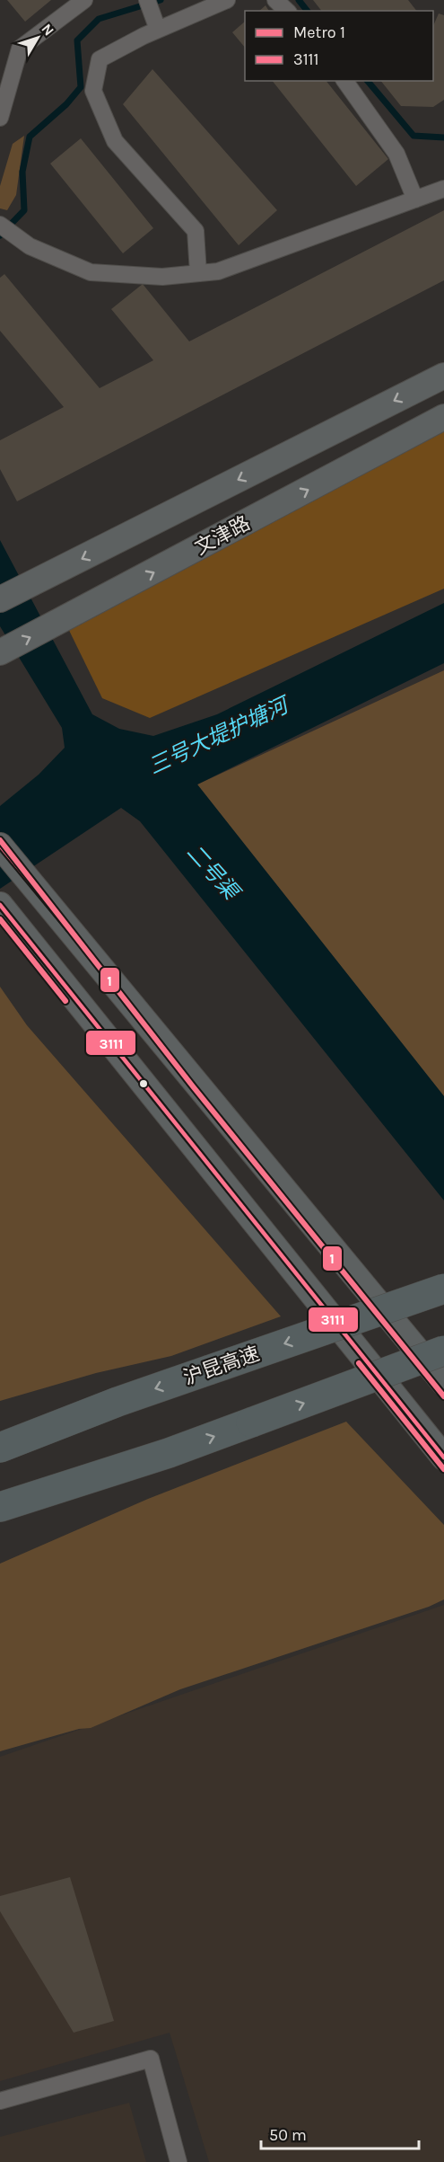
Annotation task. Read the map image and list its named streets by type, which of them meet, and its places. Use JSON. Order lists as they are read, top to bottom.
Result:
{
  "streets": {
    "highway": ["沪昆高速"],
    "main road": ["文津路"]
  },
  "water": ["三号大堤护塘河", "二号渠"],
  "lines": ["metro line 1", "transit line 3111"],
  "legend": ["Metro 1", "3111"],
  "scale_bar": "50 m",
  "north": "top right"
}
